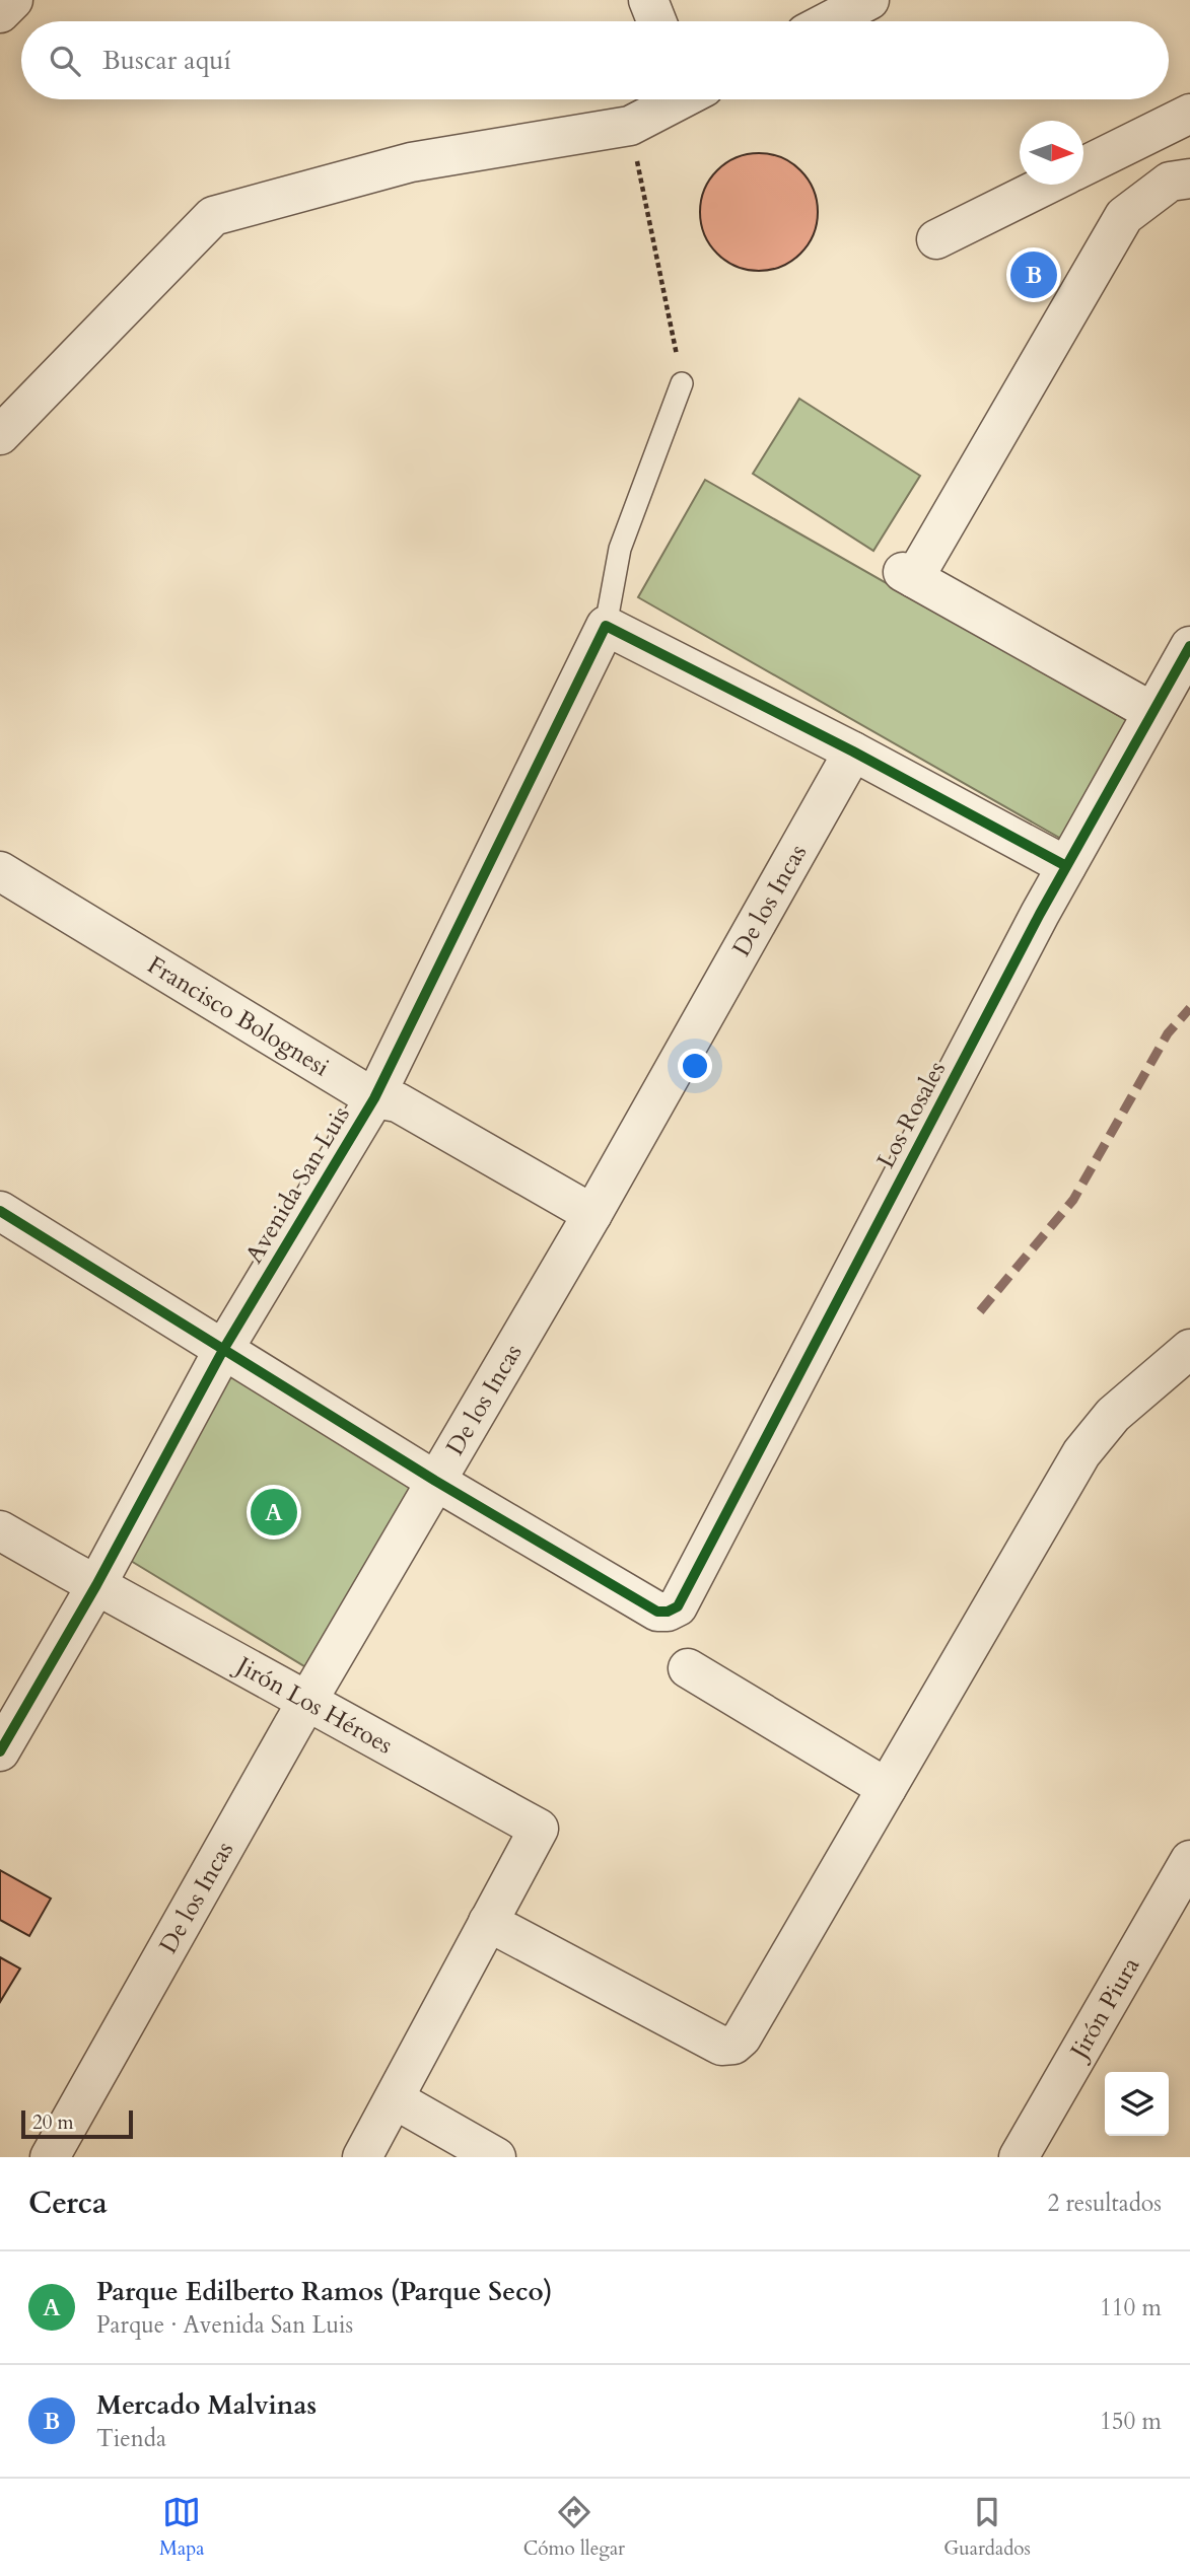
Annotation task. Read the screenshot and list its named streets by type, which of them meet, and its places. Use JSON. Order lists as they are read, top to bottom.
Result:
{
  "streets": {
    "street": [
      "De los Incas",
      "Francisco Bolognesi",
      "Los Rosales",
      "Avenida San Luis",
      "Jirón Los Héroes",
      "Jirón Piura"
    ]
  },
  "crossings": [
    ["De los Incas", "Francisco Bolognesi"],
    ["De los Incas", "Los Rosales"],
    ["De los Incas", "Jirón Los Héroes"],
    ["Francisco Bolognesi", "Avenida San Luis"],
    ["Avenida San Luis", "Jirón Los Héroes"]
  ],
  "scale_bar": "20 m",
  "north": "right",
  "page": {
    "search": "Buscar aquí",
    "pins": ["B", "A"],
    "scale": "20 m",
    "heading": ["Cerca", "2 resultados"],
    "list": [
      {
        "mark": "A",
        "name": "Parque Edilberto Ramos (Parque Seco)",
        "note": "Parque · Avenida San Luis",
        "value": "110 m"
      },
      {
        "mark": "B",
        "name": "Mercado Malvinas",
        "note": "Tienda",
        "value": "150 m"
      }
    ],
    "nav": ["Mapa", "Cómo llegar", "Guardados"]
  }
}
